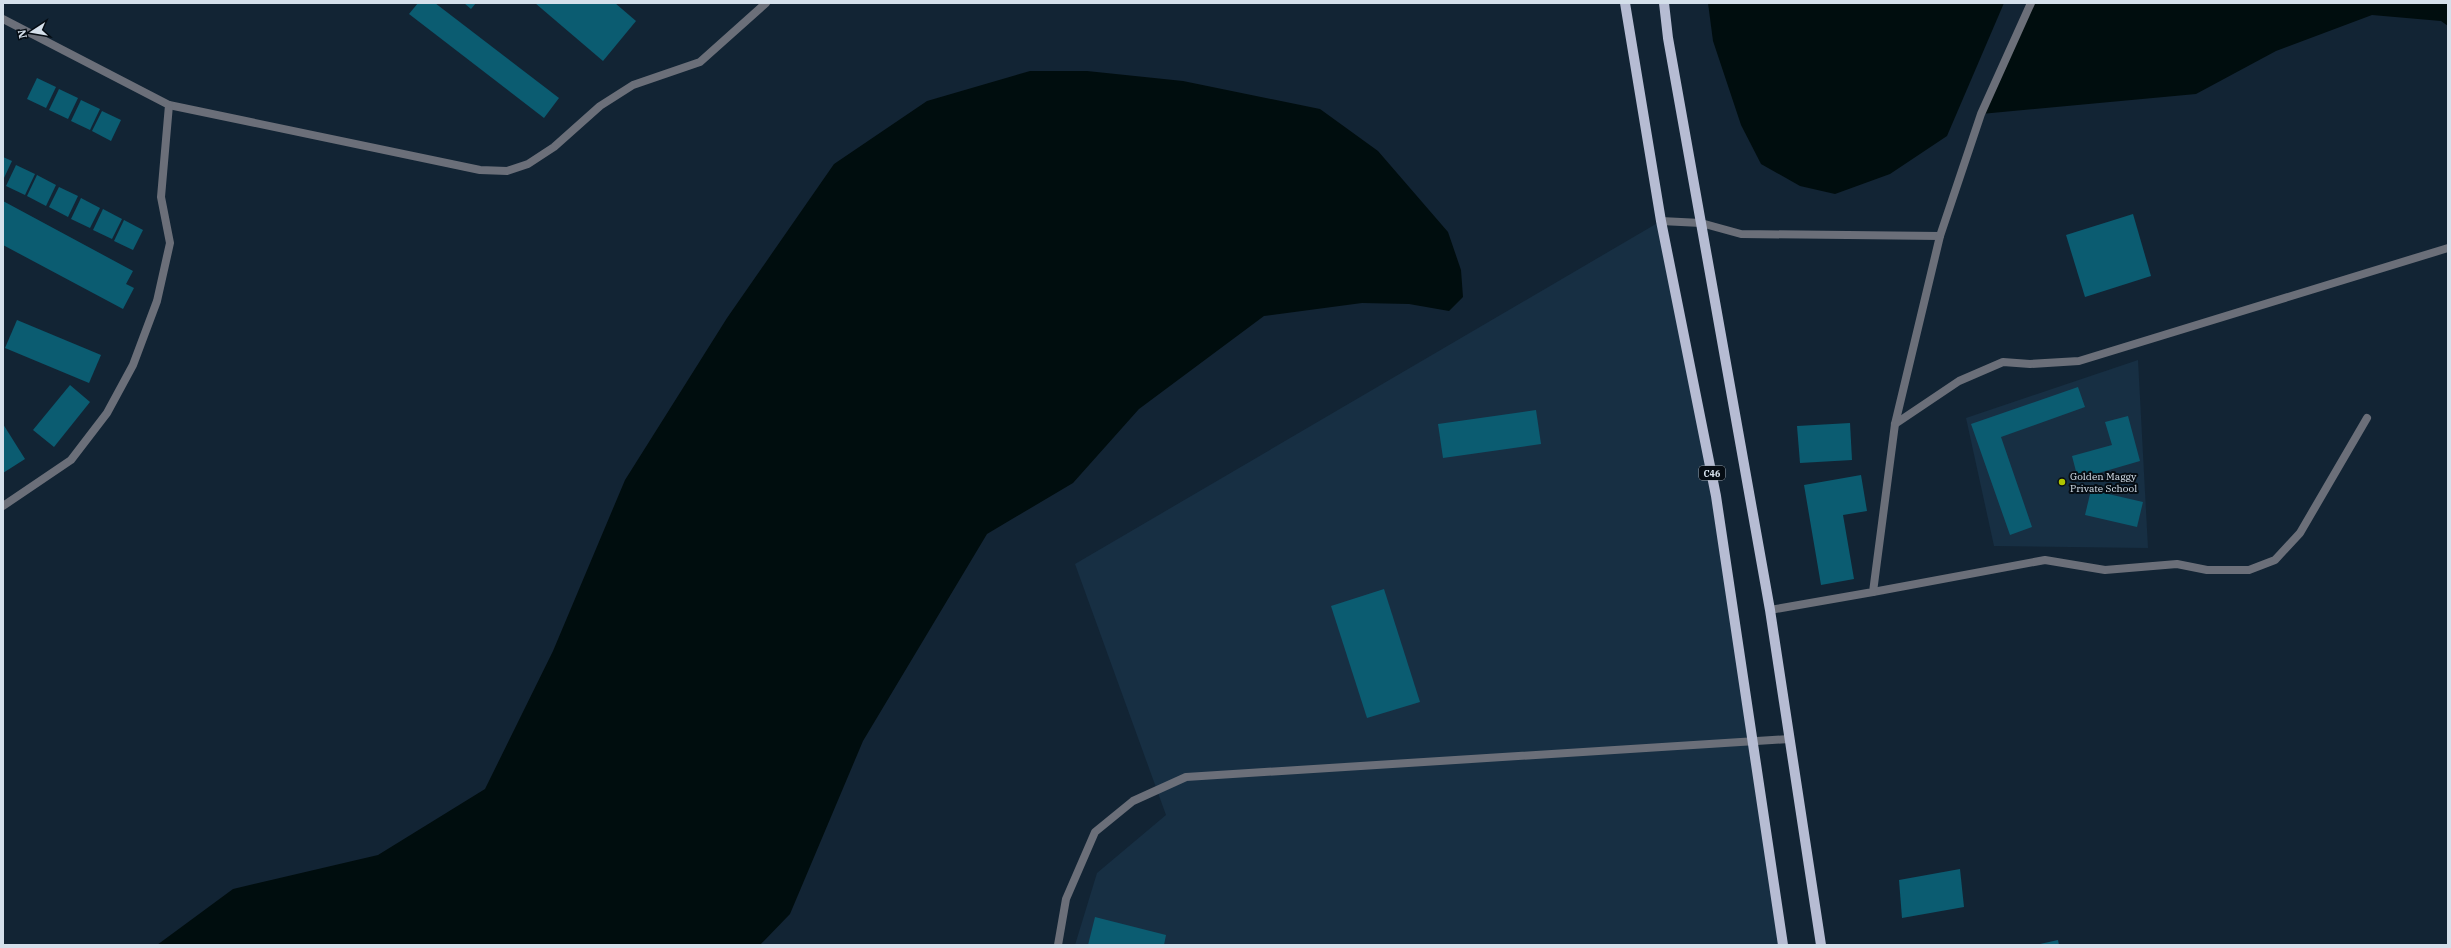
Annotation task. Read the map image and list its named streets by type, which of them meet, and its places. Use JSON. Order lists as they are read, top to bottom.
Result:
{
  "streets": {
    "main road": ["C46"]
  },
  "places": ["Golden Maggy Private School"],
  "north": "left"
}
